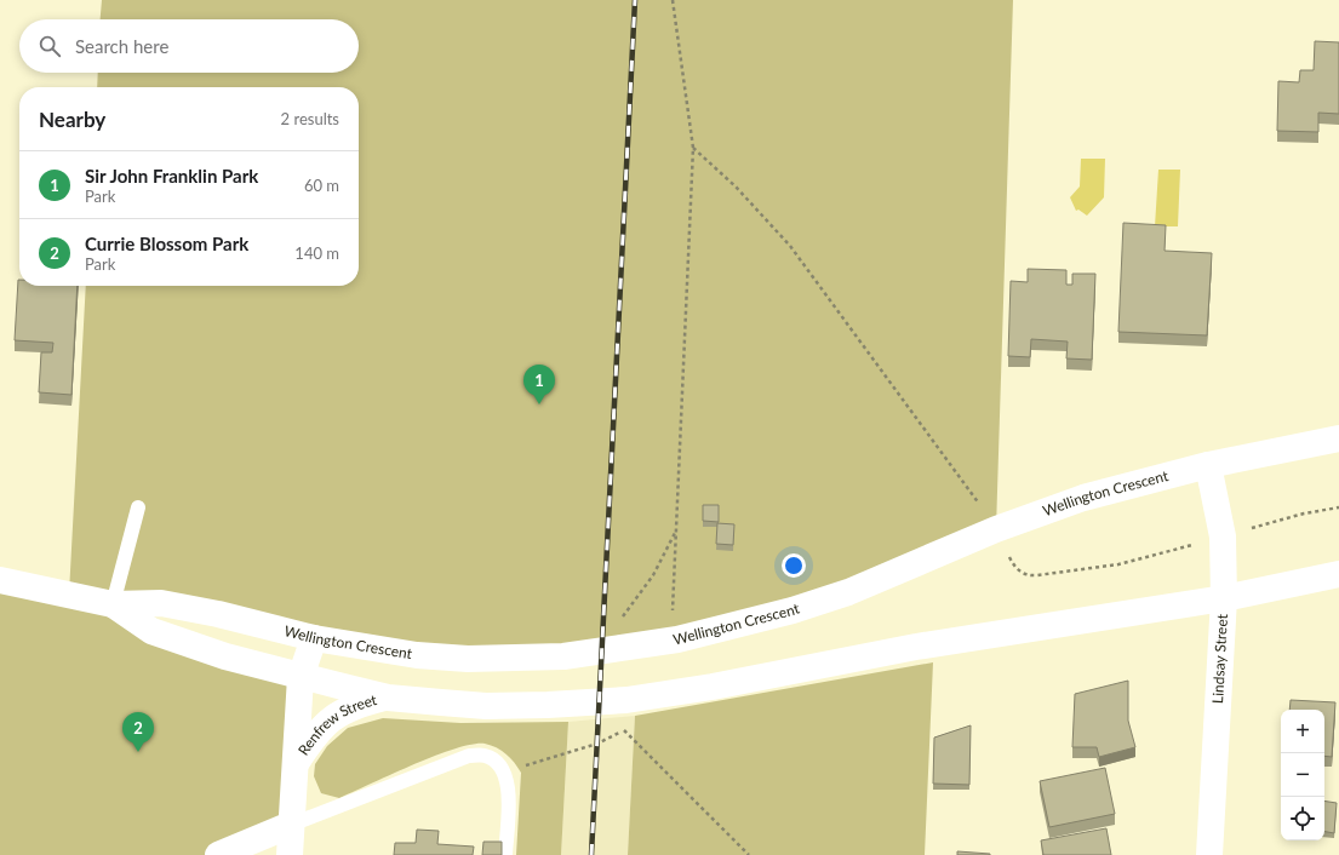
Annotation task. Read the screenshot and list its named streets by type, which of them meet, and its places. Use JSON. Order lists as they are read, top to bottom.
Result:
{
  "streets": {
    "street": ["Wellington Crescent", "Lindsay Street", "Renfrew Street"]
  },
  "crossings": [
    ["Wellington Crescent", "Lindsay Street"],
    ["Wellington Crescent", "Renfrew Street"]
  ],
  "page": {
    "search": "Search here",
    "heading": ["Nearby", "2 results"],
    "list": [
      {
        "mark": "1",
        "name": "Sir John Franklin Park",
        "note": "Park",
        "value": "60 m"
      },
      {
        "mark": "2",
        "name": "Currie Blossom Park",
        "note": "Park",
        "value": "140 m"
      }
    ],
    "pins": ["1", "2"],
    "map_buttons": ["+", "−"]
  }
}
